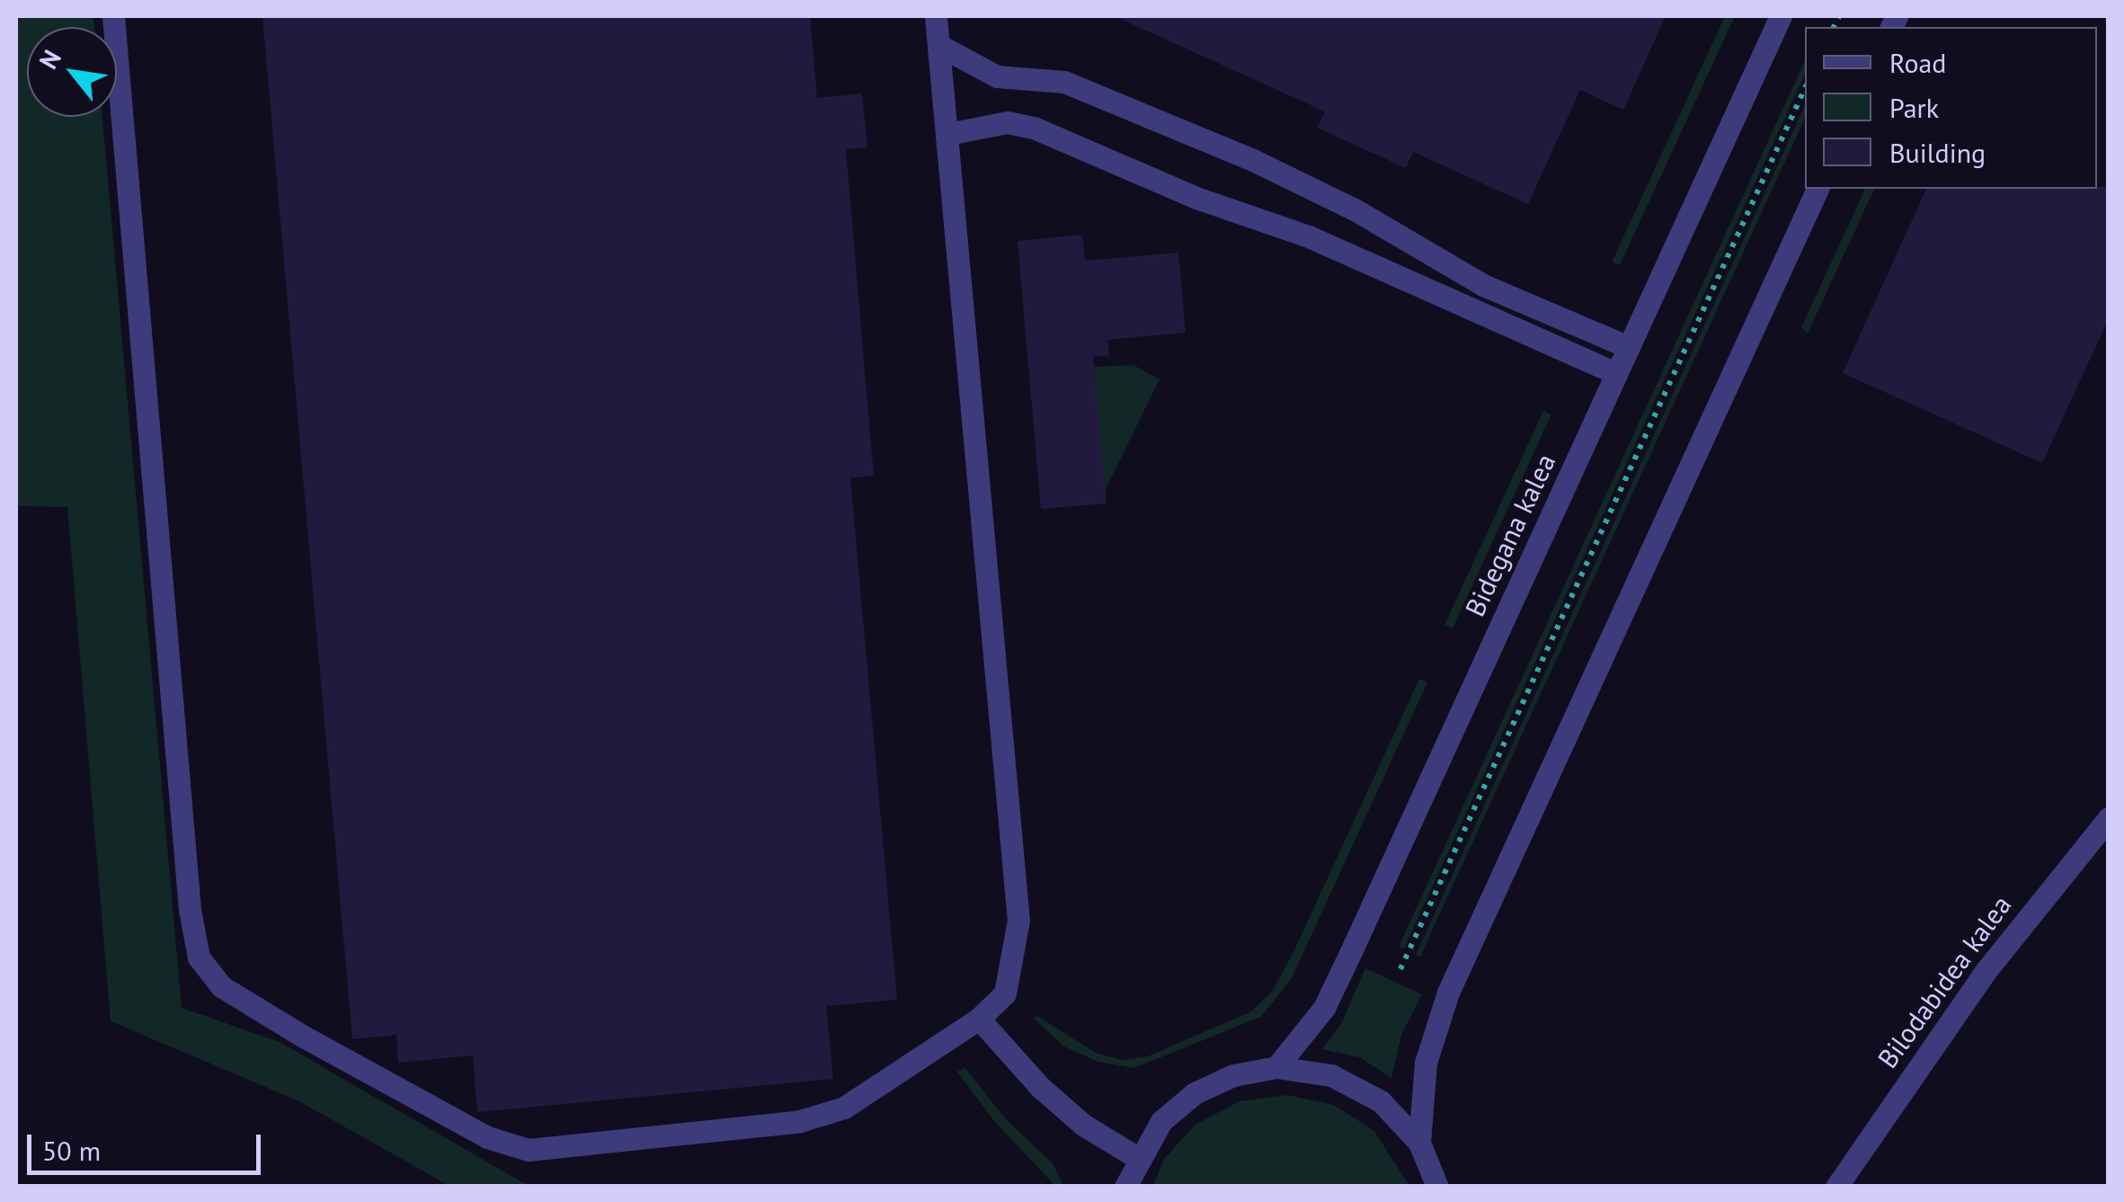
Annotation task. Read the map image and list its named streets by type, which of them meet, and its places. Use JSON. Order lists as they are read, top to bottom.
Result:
{
  "streets": {
    "street": ["Bidegana kalea", "Bilodabidea kalea"]
  },
  "legend": ["Road", "Park", "Building"],
  "scale_bar": "50 m",
  "north": "top left"
}
